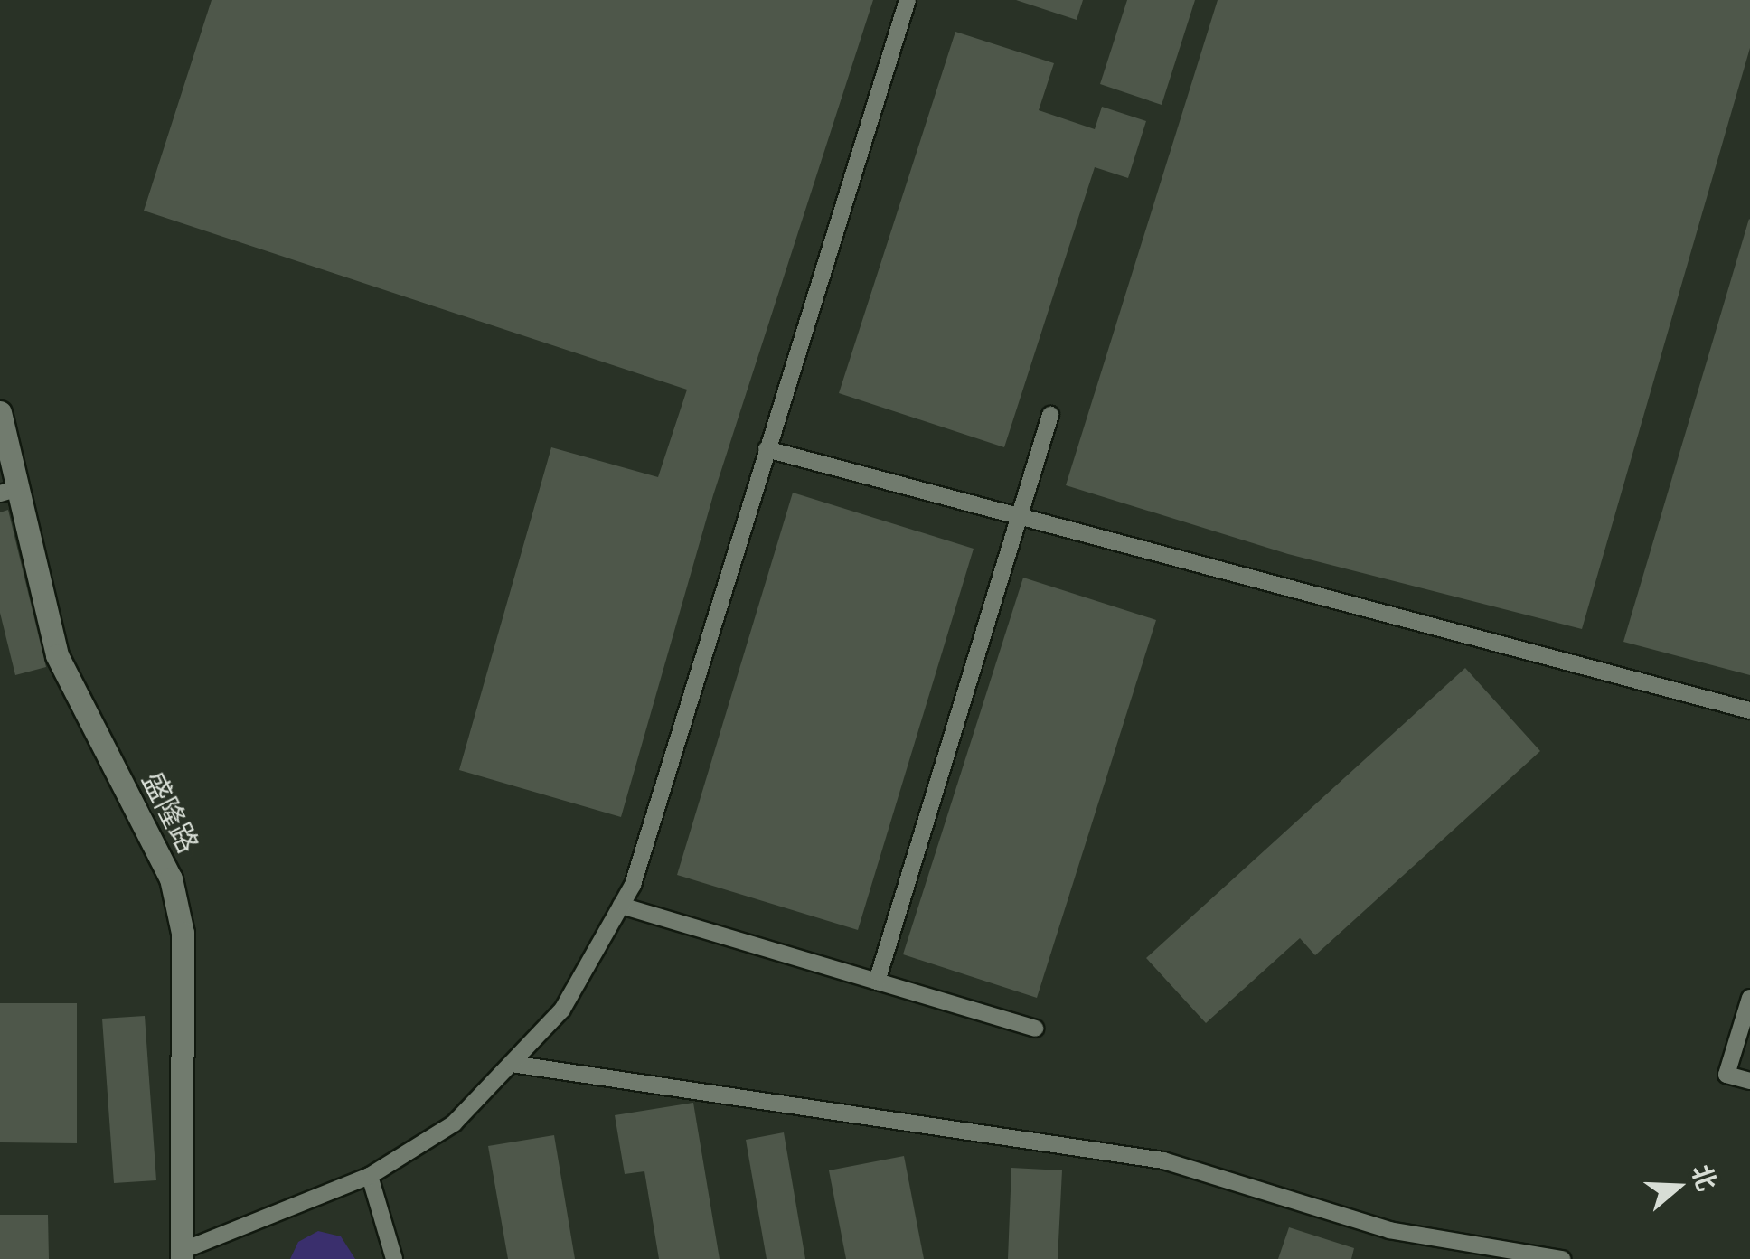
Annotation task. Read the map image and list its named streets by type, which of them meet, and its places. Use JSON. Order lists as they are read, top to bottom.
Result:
{
  "streets": {
    "street": ["盛隆路"]
  },
  "north": "right"
}
